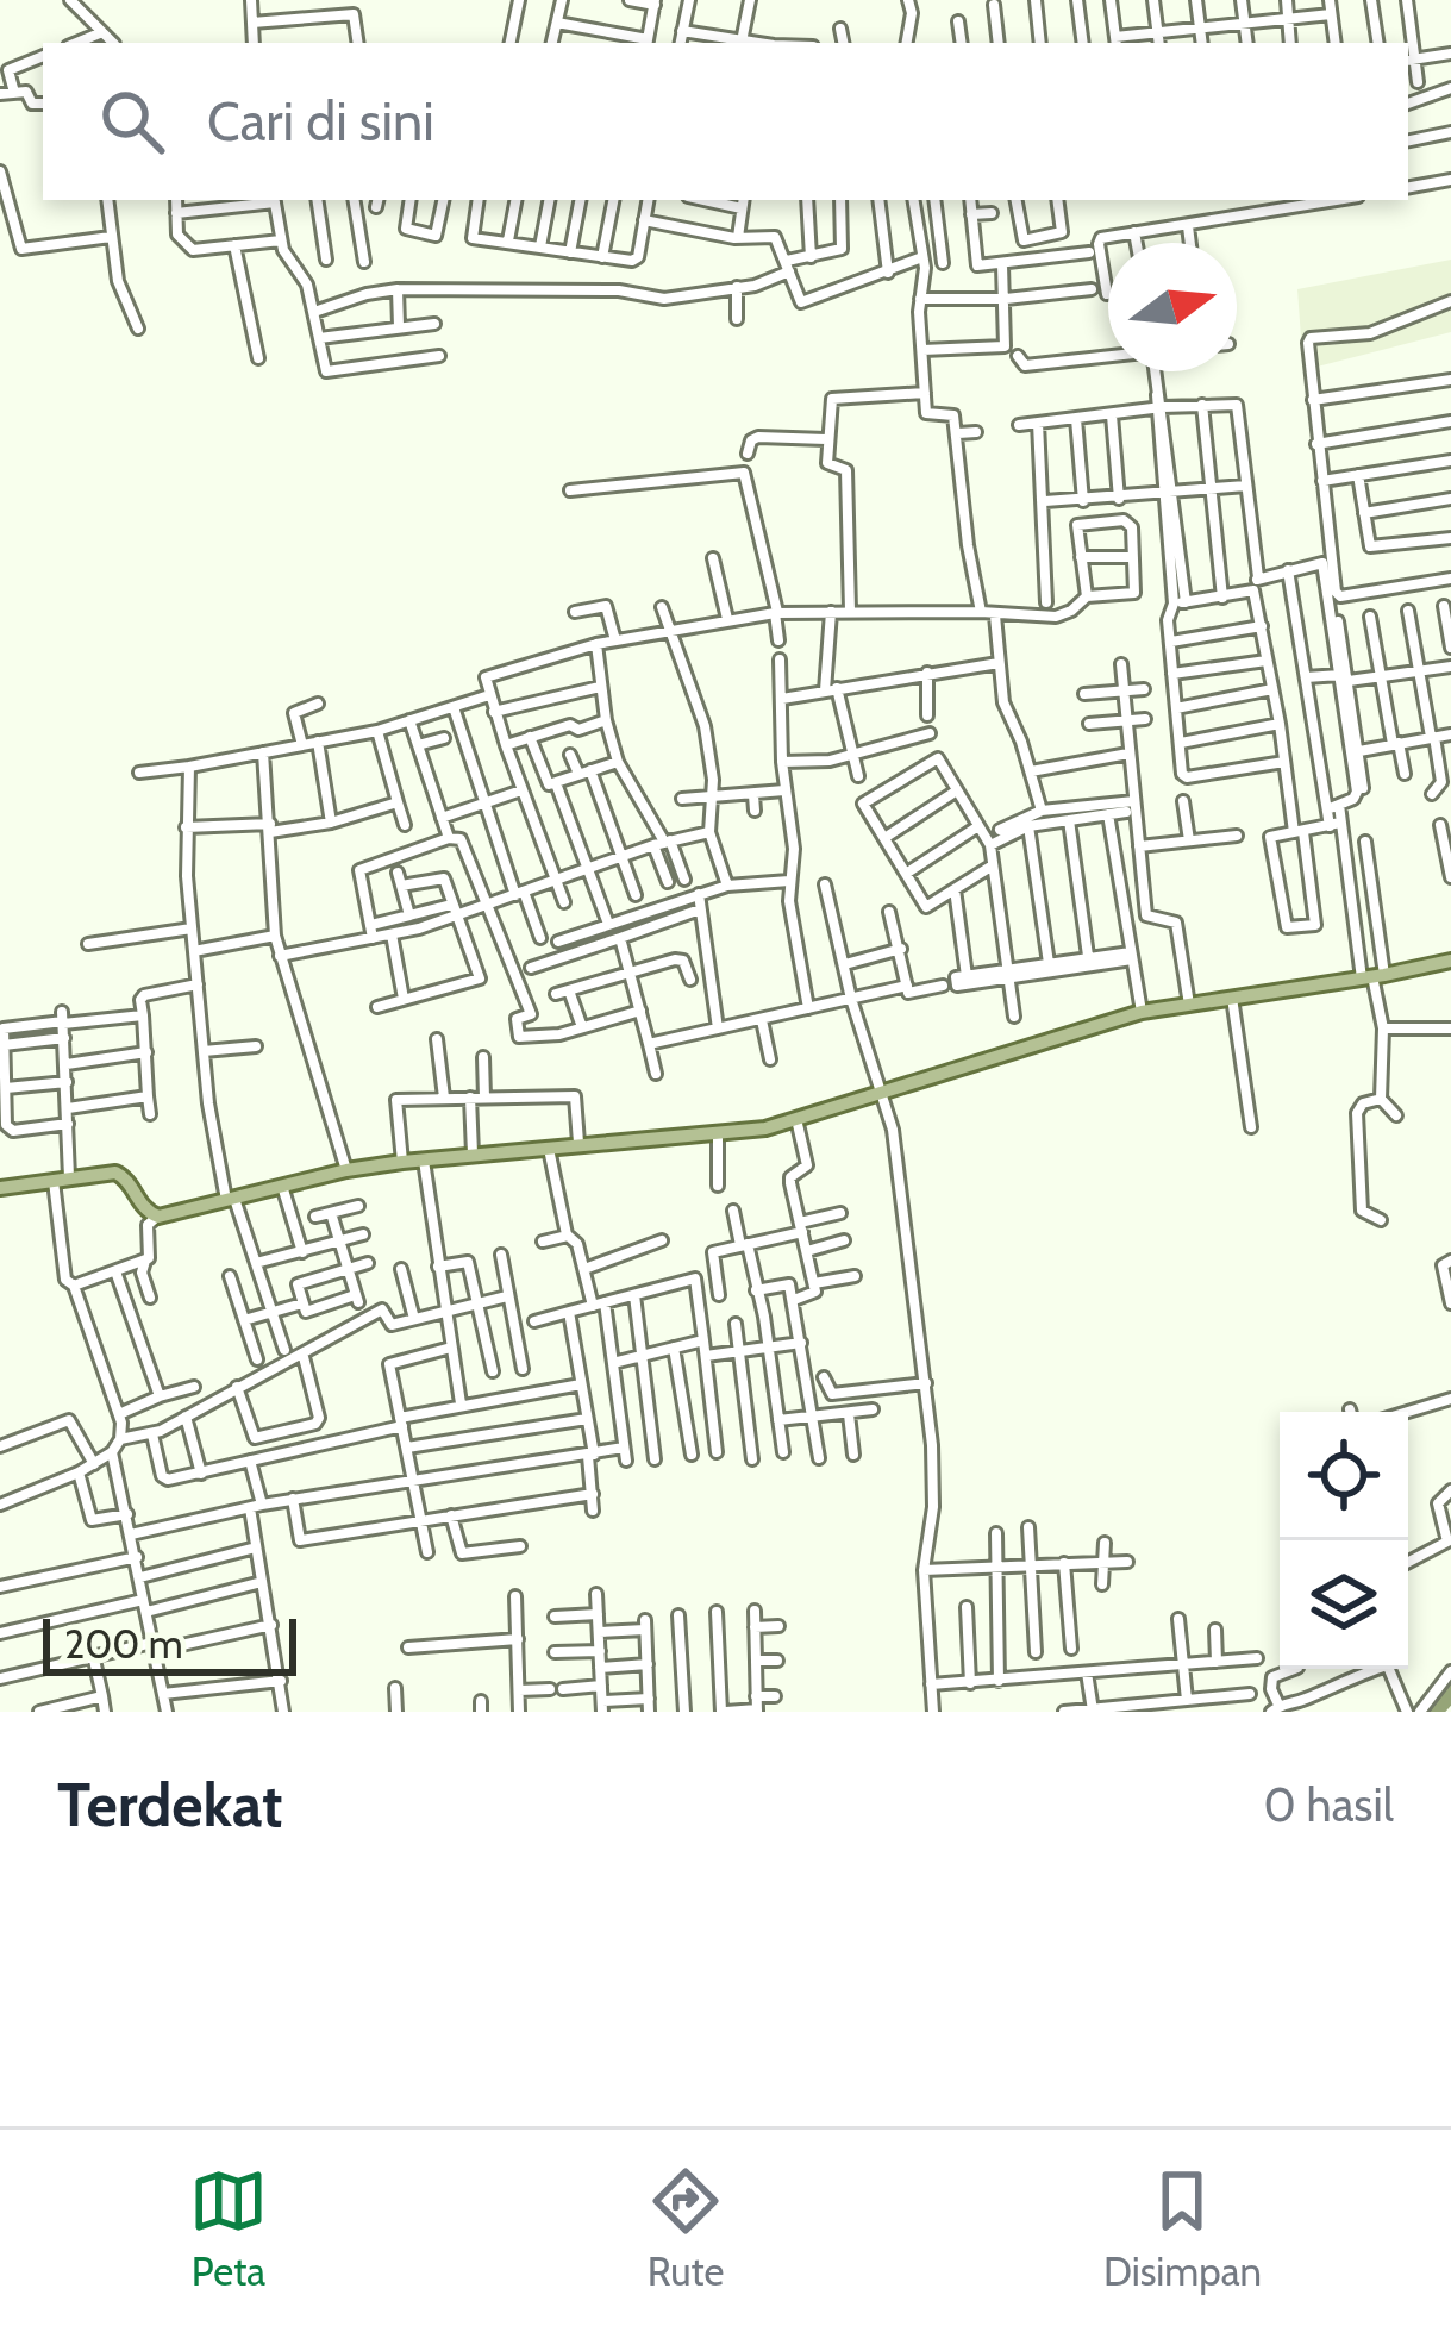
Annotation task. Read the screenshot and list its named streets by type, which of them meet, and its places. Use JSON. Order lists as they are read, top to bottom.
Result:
{
  "scale_bar": "200 m",
  "north": "right",
  "page": {
    "search": "Cari di sini",
    "scale": "200 m",
    "heading": ["Terdekat", "0 hasil"],
    "nav": ["Peta", "Rute", "Disimpan"]
  }
}
